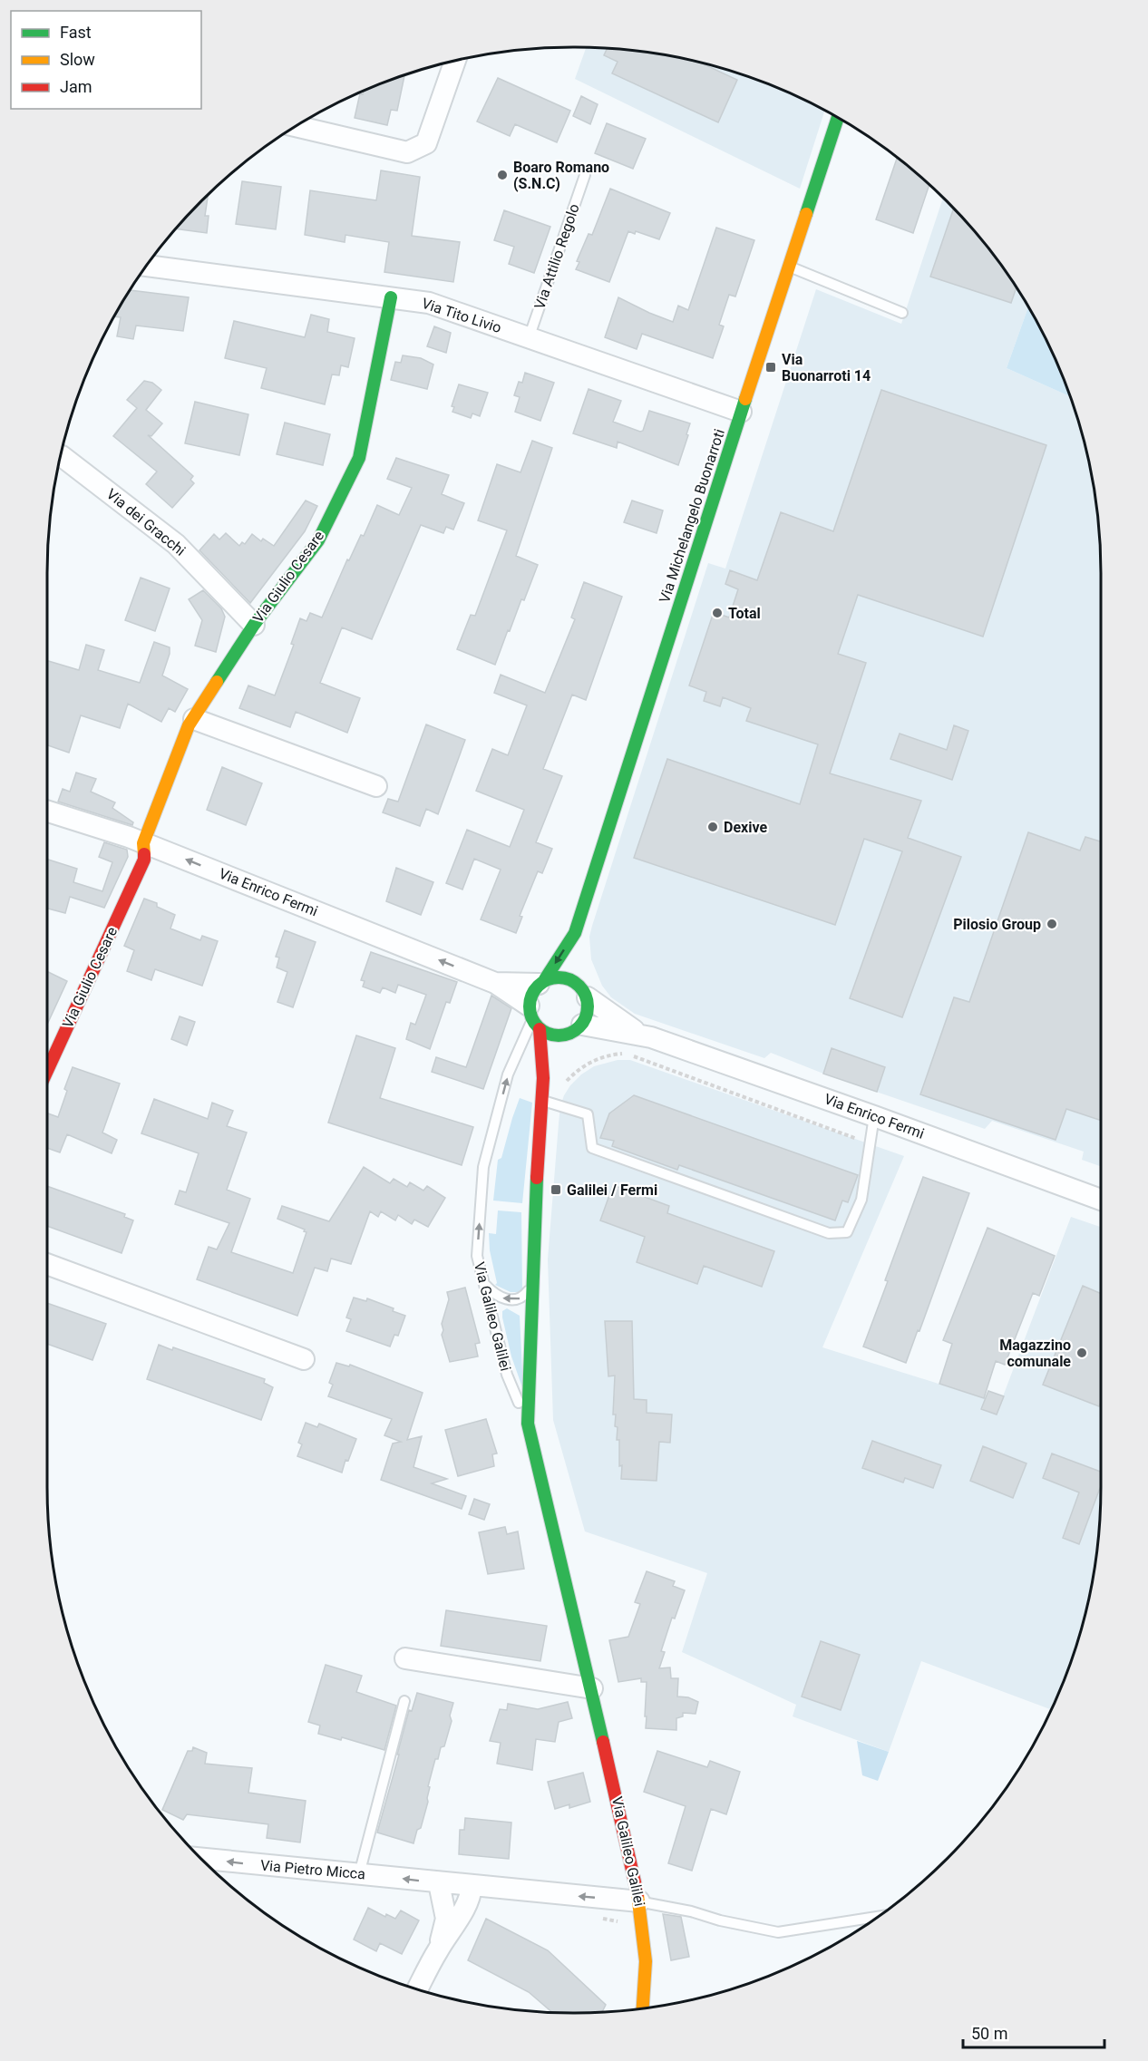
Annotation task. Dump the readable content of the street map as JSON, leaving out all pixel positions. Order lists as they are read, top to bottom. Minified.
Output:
{"streets":{"street":["Via Tito Livio","Via Michelangelo Buonarroti","Via dei Gracchi","Via Giulio Cesare","Via Enrico Fermi","Via Galileo Galilei","Via Pietro Micca"],"lane":["Via Attilio Regolo"]},"crossings":[["Via Attilio Regolo","Via Tito Livio"],["Via Tito Livio","Via Michelangelo Buonarroti"],["Via Tito Livio","Via Giulio Cesare"],["Via Michelangelo Buonarroti","Via Enrico Fermi"],["Via Michelangelo Buonarroti","Via Galileo Galilei"],["Via dei Gracchi","Via Giulio Cesare"],["Via Giulio Cesare","Via Enrico Fermi"],["Via Enrico Fermi","Via Galileo Galilei"],["Via Galileo Galilei","Via Pietro Micca"]],"one_way":["Via Pietro Micca"],"places":{"other":["Boaro Romano (S.N.C)","Total","Dexive","Pilosio Group","Magazzino comunale"],"transit":["Via Buonarroti 14","Galilei / Fermi"]},"legend":["Fast","Slow","Jam"],"scale_bar":"50 m"}
